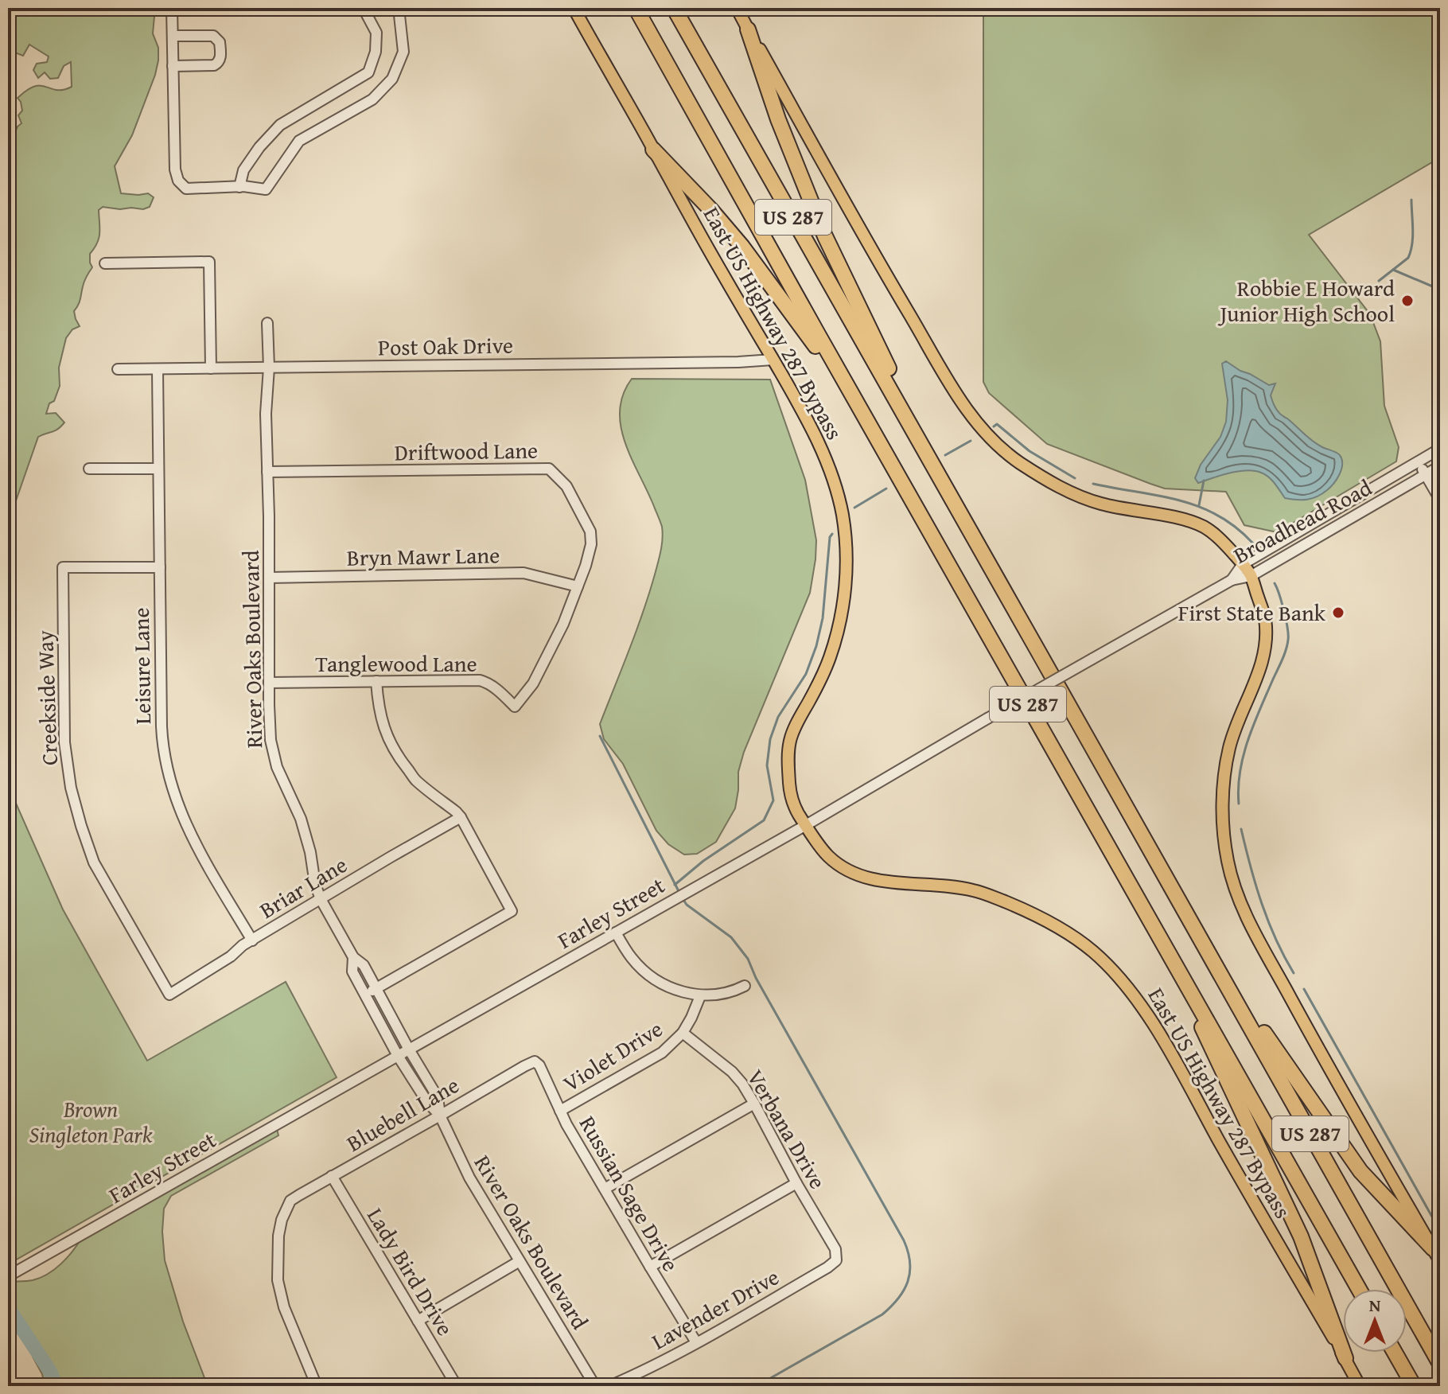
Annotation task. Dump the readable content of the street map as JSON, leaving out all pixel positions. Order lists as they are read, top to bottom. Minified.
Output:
{"streets":{"highway":["US 287"],"main road":["East US Highway 287 Bypass"],"street":["Post Oak Drive","Driftwood Lane","Broadhead Road","Bryn Mawr Lane","River Oaks Boulevard","Tanglewood Lane","Leisure Lane","Creekside Way","Briar Lane","Farley Street","Violet Drive","Bluebell Lane","Verbana Drive","Russian Sage Drive","Lady Bird Drive","Lavender Drive"]},"crossings":[["East US Highway 287 Bypass","Post Oak Drive"],["East US Highway 287 Bypass","Farley Street"],["Post Oak Drive","River Oaks Boulevard"],["Post Oak Drive","Leisure Lane"],["Driftwood Lane","Bryn Mawr Lane"],["Driftwood Lane","River Oaks Boulevard"],["Driftwood Lane","Tanglewood Lane"],["Broadhead Road","Farley Street"],["Bryn Mawr Lane","River Oaks Boulevard"],["River Oaks Boulevard","Tanglewood Lane"],["River Oaks Boulevard","Briar Lane"],["River Oaks Boulevard","Farley Street"],["River Oaks Boulevard","Bluebell Lane"],["Leisure Lane","Creekside Way"],["Leisure Lane","Briar Lane"],["Creekside Way","Briar Lane"],["Violet Drive","Verbana Drive"],["Violet Drive","Russian Sage Drive"],["Bluebell Lane","Russian Sage Drive"],["Bluebell Lane","Lady Bird Drive"],["Verbana Drive","Lavender Drive"],["Russian Sage Drive","Lavender Drive"]],"parks":["Brown Singleton Park"],"places":["Robbie E Howard Junior High School","First State Bank"],"north":"top"}
